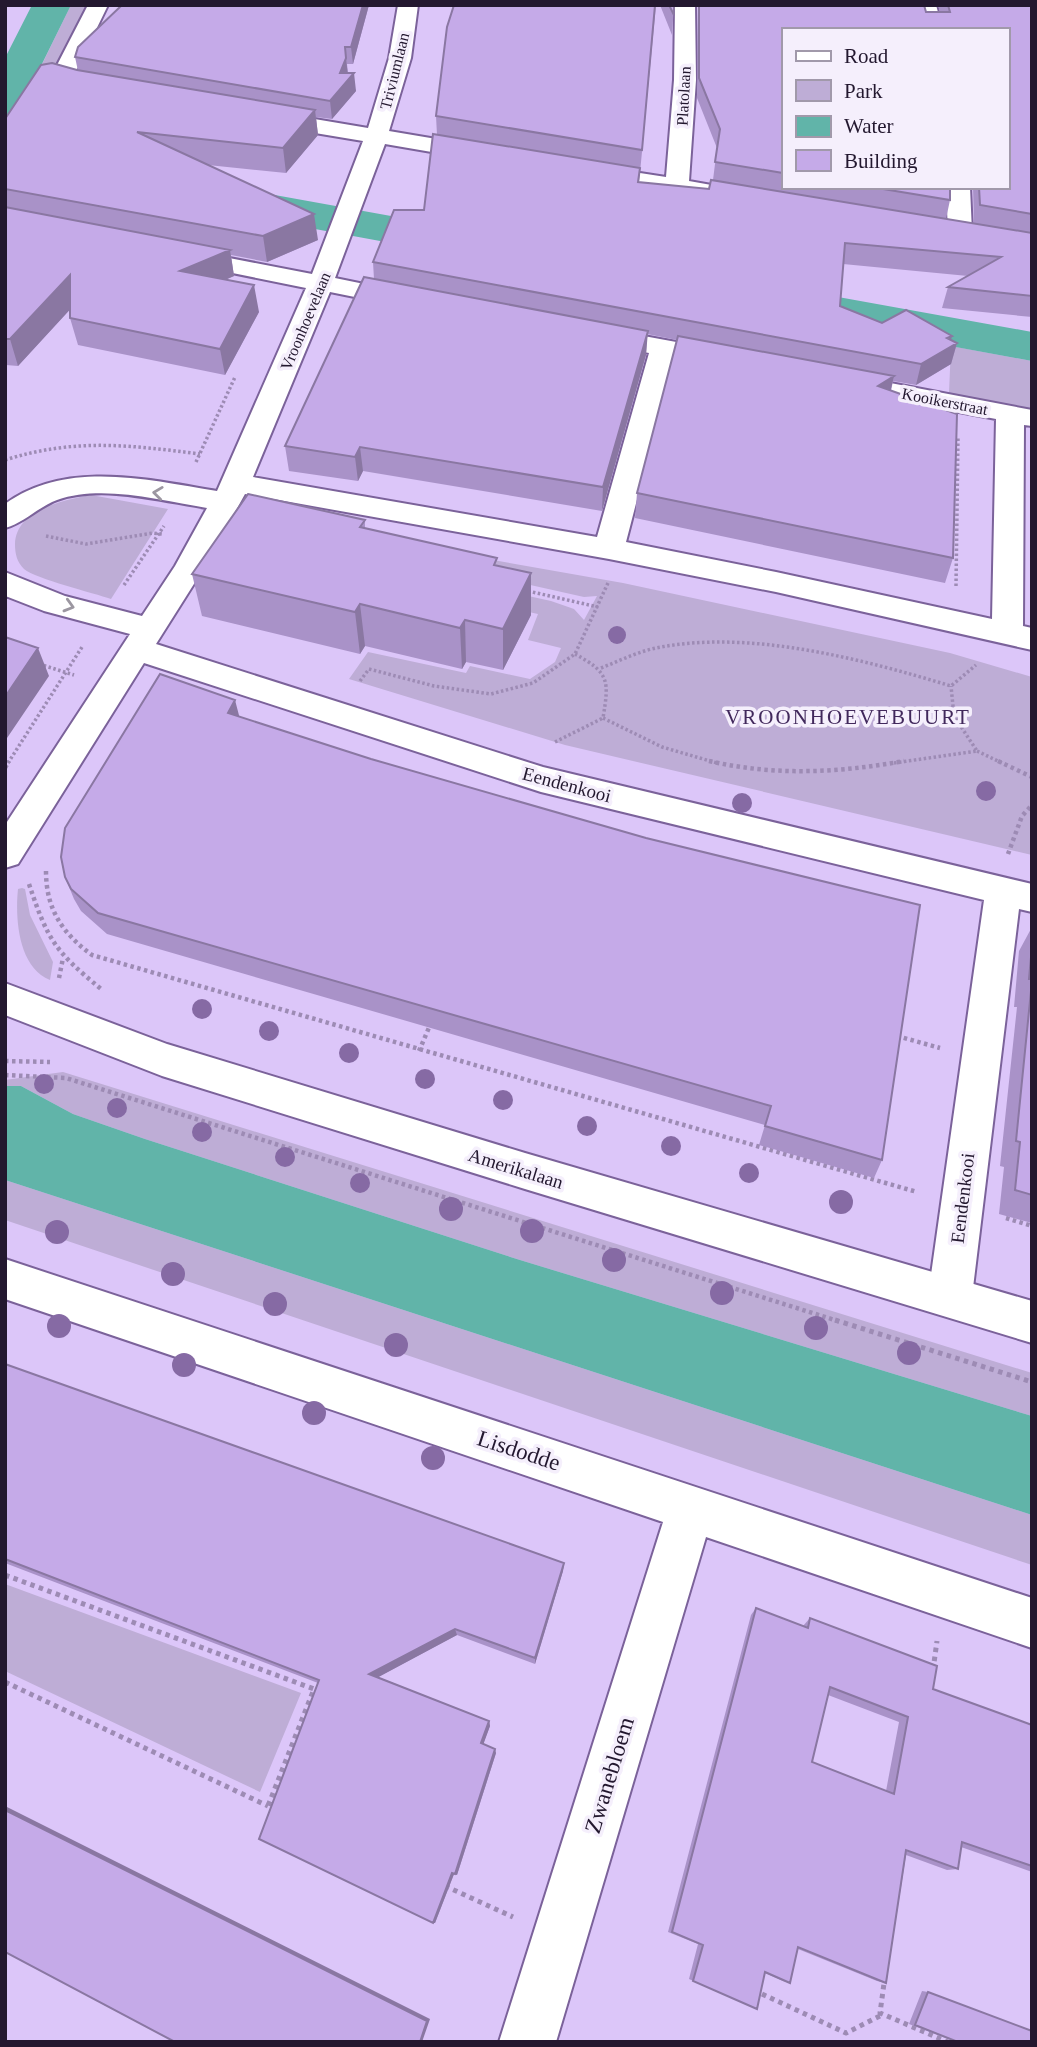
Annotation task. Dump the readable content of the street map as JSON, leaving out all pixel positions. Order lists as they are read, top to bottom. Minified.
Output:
{"streets":{"street":["Triviumlaan","Platolaan","Vroonhoevelaan","Kooikerstraat","Eendenkooi","Amerikalaan","Lisdodde","Zwanebloem"]},"crossings":[["Triviumlaan","Vroonhoevelaan"],["Vroonhoevelaan","Eendenkooi"],["Eendenkooi","Amerikalaan"],["Lisdodde","Zwanebloem"]],"districts":["VROONHOEVEBUURT"],"legend":["Road","Park","Water","Building"]}
